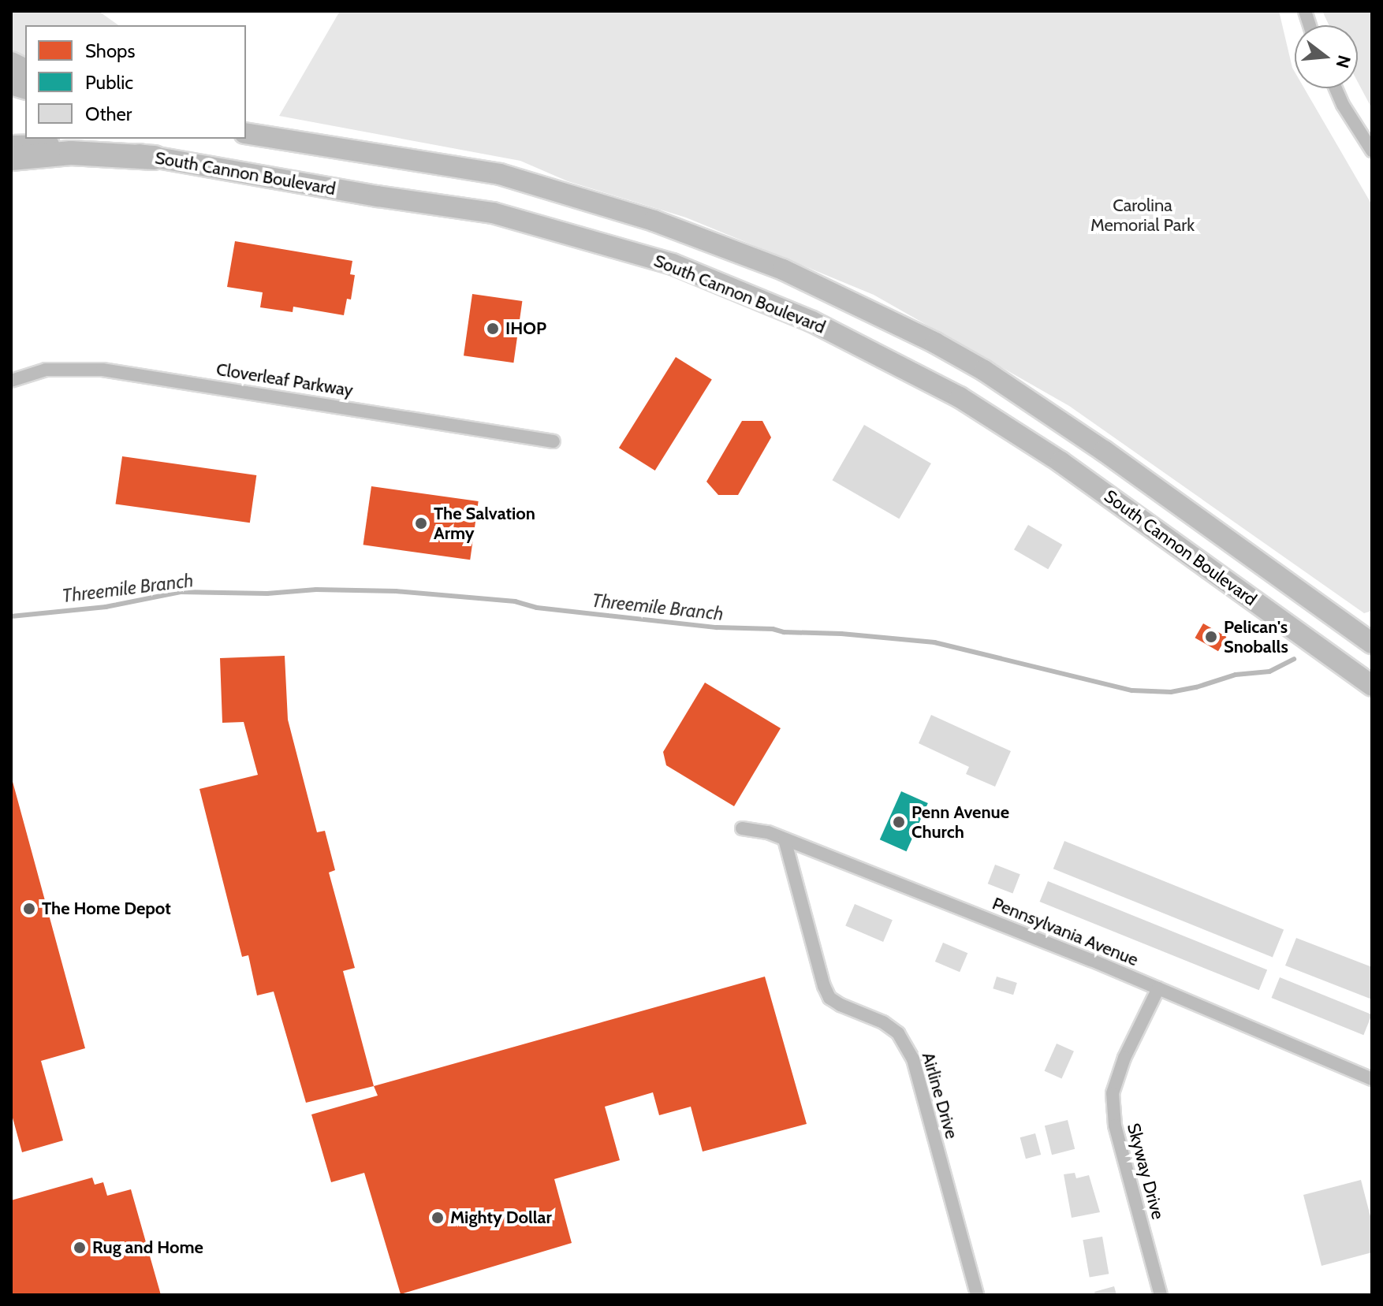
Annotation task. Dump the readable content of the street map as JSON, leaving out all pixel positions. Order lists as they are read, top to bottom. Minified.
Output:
{"streets":{"main road":["South Cannon Boulevard"],"street":["Cloverleaf Parkway","Pennsylvania Avenue","Airline Drive","Skyway Drive"]},"crossings":[["Pennsylvania Avenue","Airline Drive"],["Pennsylvania Avenue","Skyway Drive"]],"water":["Threemile Branch"],"parks":["Carolina Memorial Park"],"places":["IHOP","The Salvation Army","Pelican's Snoballs","Penn Avenue Church","The Home Depot","Mighty Dollar","Rug and Home"],"legend":["Shops","Public","Other"],"north":"right"}
